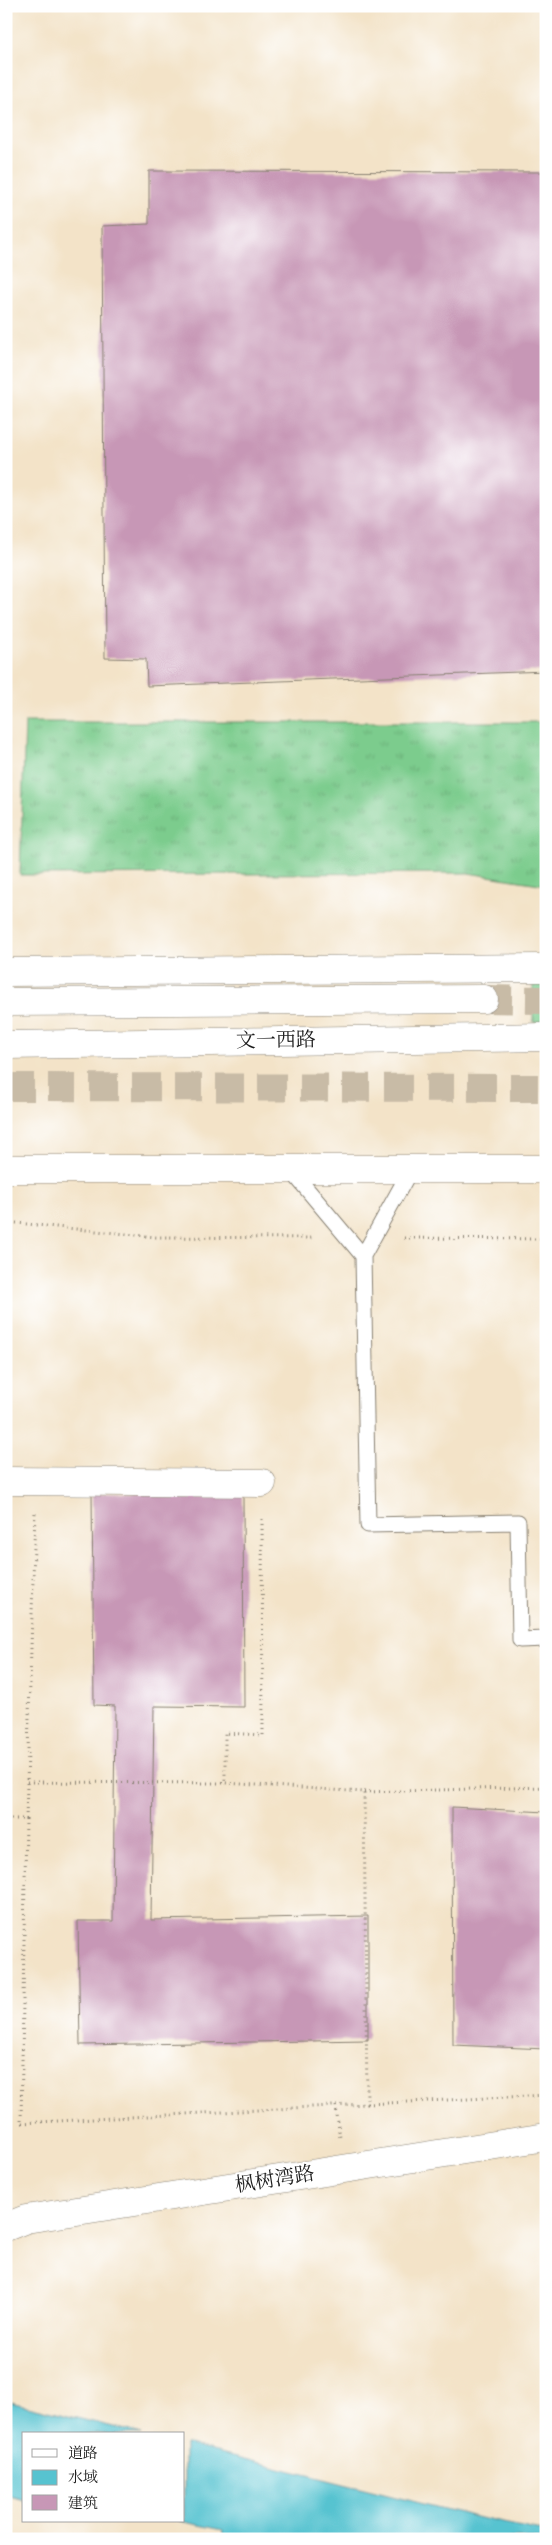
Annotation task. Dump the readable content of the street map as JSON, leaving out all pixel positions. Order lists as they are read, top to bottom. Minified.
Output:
{"streets":{"main road":["文一西路","枫树湾路"]},"legend":["道路","水域","建筑"]}
